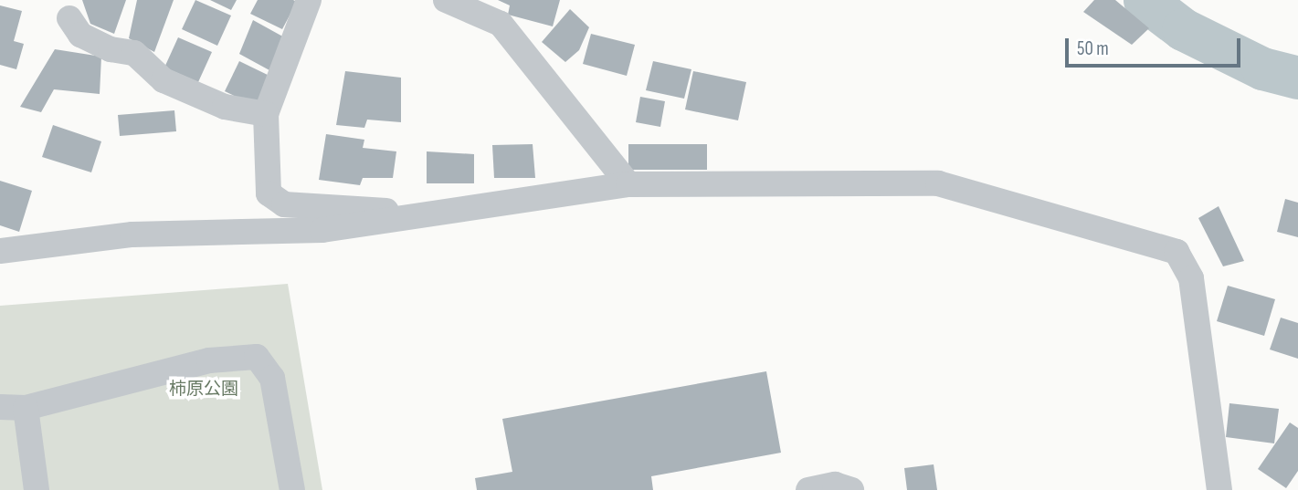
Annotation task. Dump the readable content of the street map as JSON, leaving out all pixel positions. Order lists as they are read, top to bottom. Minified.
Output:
{"parks":["柿原公園"],"scale_bar":"50 m"}
